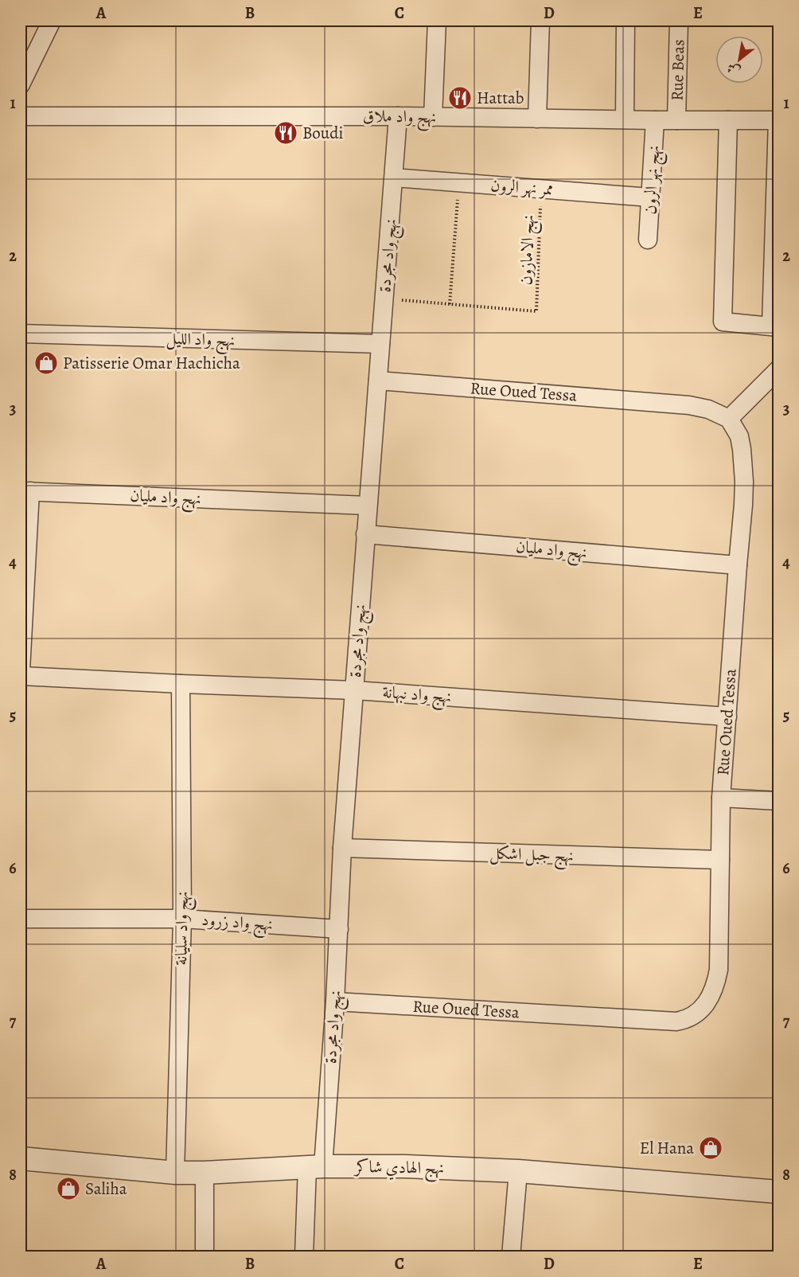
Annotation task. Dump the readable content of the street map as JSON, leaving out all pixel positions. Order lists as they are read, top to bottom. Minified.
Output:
{"streets":{"street":["Rue Beas","نهج واد ملاق","نهج نهر الرون","ممر نهر الرون","نهج واد مجردة","نهج واد الليل","Rue Oued Tessa","نهج واد مليان","نهج واد نبهانة","نهج جبل اشكل","نهج واد زرود","نهج واد سليانة","نهج الهادي شاكر"],"path":["نهج الامازون"]},"crossings":[["Rue Beas","نهج واد ملاق"],["نهج واد ملاق","نهج نهر الرون"],["نهج واد ملاق","نهج واد مجردة"],["نهج نهر الرون","ممر نهر الرون"],["ممر نهر الرون","نهج الامازون"],["ممر نهر الرون","نهج واد مجردة"],["نهج واد مجردة","نهج واد الليل"],["نهج واد مجردة","Rue Oued Tessa"],["نهج واد مجردة","نهج واد مليان"],["نهج واد مجردة","نهج واد نبهانة"],["نهج واد مجردة","نهج جبل اشكل"],["نهج واد مجردة","نهج واد زرود"],["نهج واد مجردة","نهج الهادي شاكر"],["Rue Oued Tessa","نهج واد مليان"],["Rue Oued Tessa","نهج واد نبهانة"],["Rue Oued Tessa","نهج جبل اشكل"],["نهج واد نبهانة","نهج واد سليانة"],["نهج واد زرود","نهج واد سليانة"],["نهج واد سليانة","نهج الهادي شاكر"]],"places":{"restaurant":["Hattab","Boudi"],"shop":["Patisserie Omar Hachicha","El Hana","Saliha"]},"north":"bottom left","grid":{"columns":["A","B","C","D","E"],"rows":["1","2","3","4","5","6","7","8"]}}
